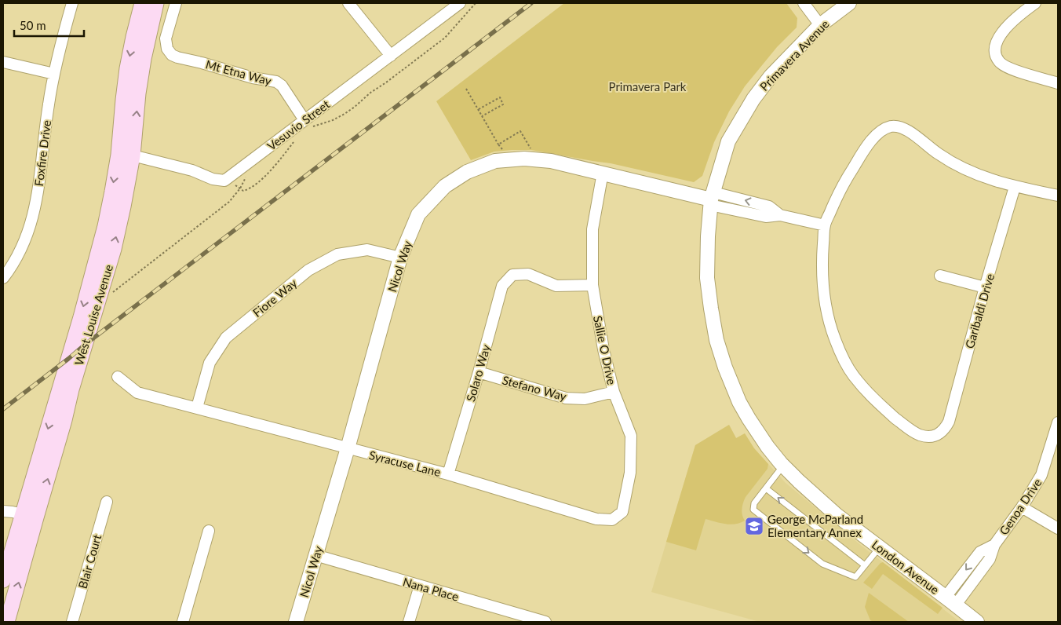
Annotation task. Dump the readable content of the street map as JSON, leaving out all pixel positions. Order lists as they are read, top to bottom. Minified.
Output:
{"streets":{"main road":["West Louise Avenue"],"street":["Primavera Avenue","Mt Etna Way","Vesuvio Street","Foxfire Drive","Nicol Way","Fiore Way","Garibaldi Drive","Sallie O Drive","Solaro Way","Stefano Way","Syracuse Lane","Genoa Drive","Blair Court","London Avenue","Nana Place"]},"crossings":[["Primavera Avenue","Nicol Way"],["Primavera Avenue","London Avenue"],["Mt Etna Way","Vesuvio Street"],["Vesuvio Street","West Louise Avenue"],["Nicol Way","Fiore Way"],["Nicol Way","Garibaldi Drive"],["Nicol Way","Sallie O Drive"],["Nicol Way","Syracuse Lane"],["Nicol Way","London Avenue"],["Nicol Way","Nana Place"],["Fiore Way","Syracuse Lane"],["Sallie O Drive","Solaro Way"],["Sallie O Drive","Stefano Way"],["Sallie O Drive","Syracuse Lane"],["Solaro Way","Stefano Way"],["Solaro Way","Syracuse Lane"],["Genoa Drive","London Avenue"]],"parks":["Primavera Park"],"places":{"school or university":["George McParland Elementary Annex"]},"scale_bar":"50 m"}
